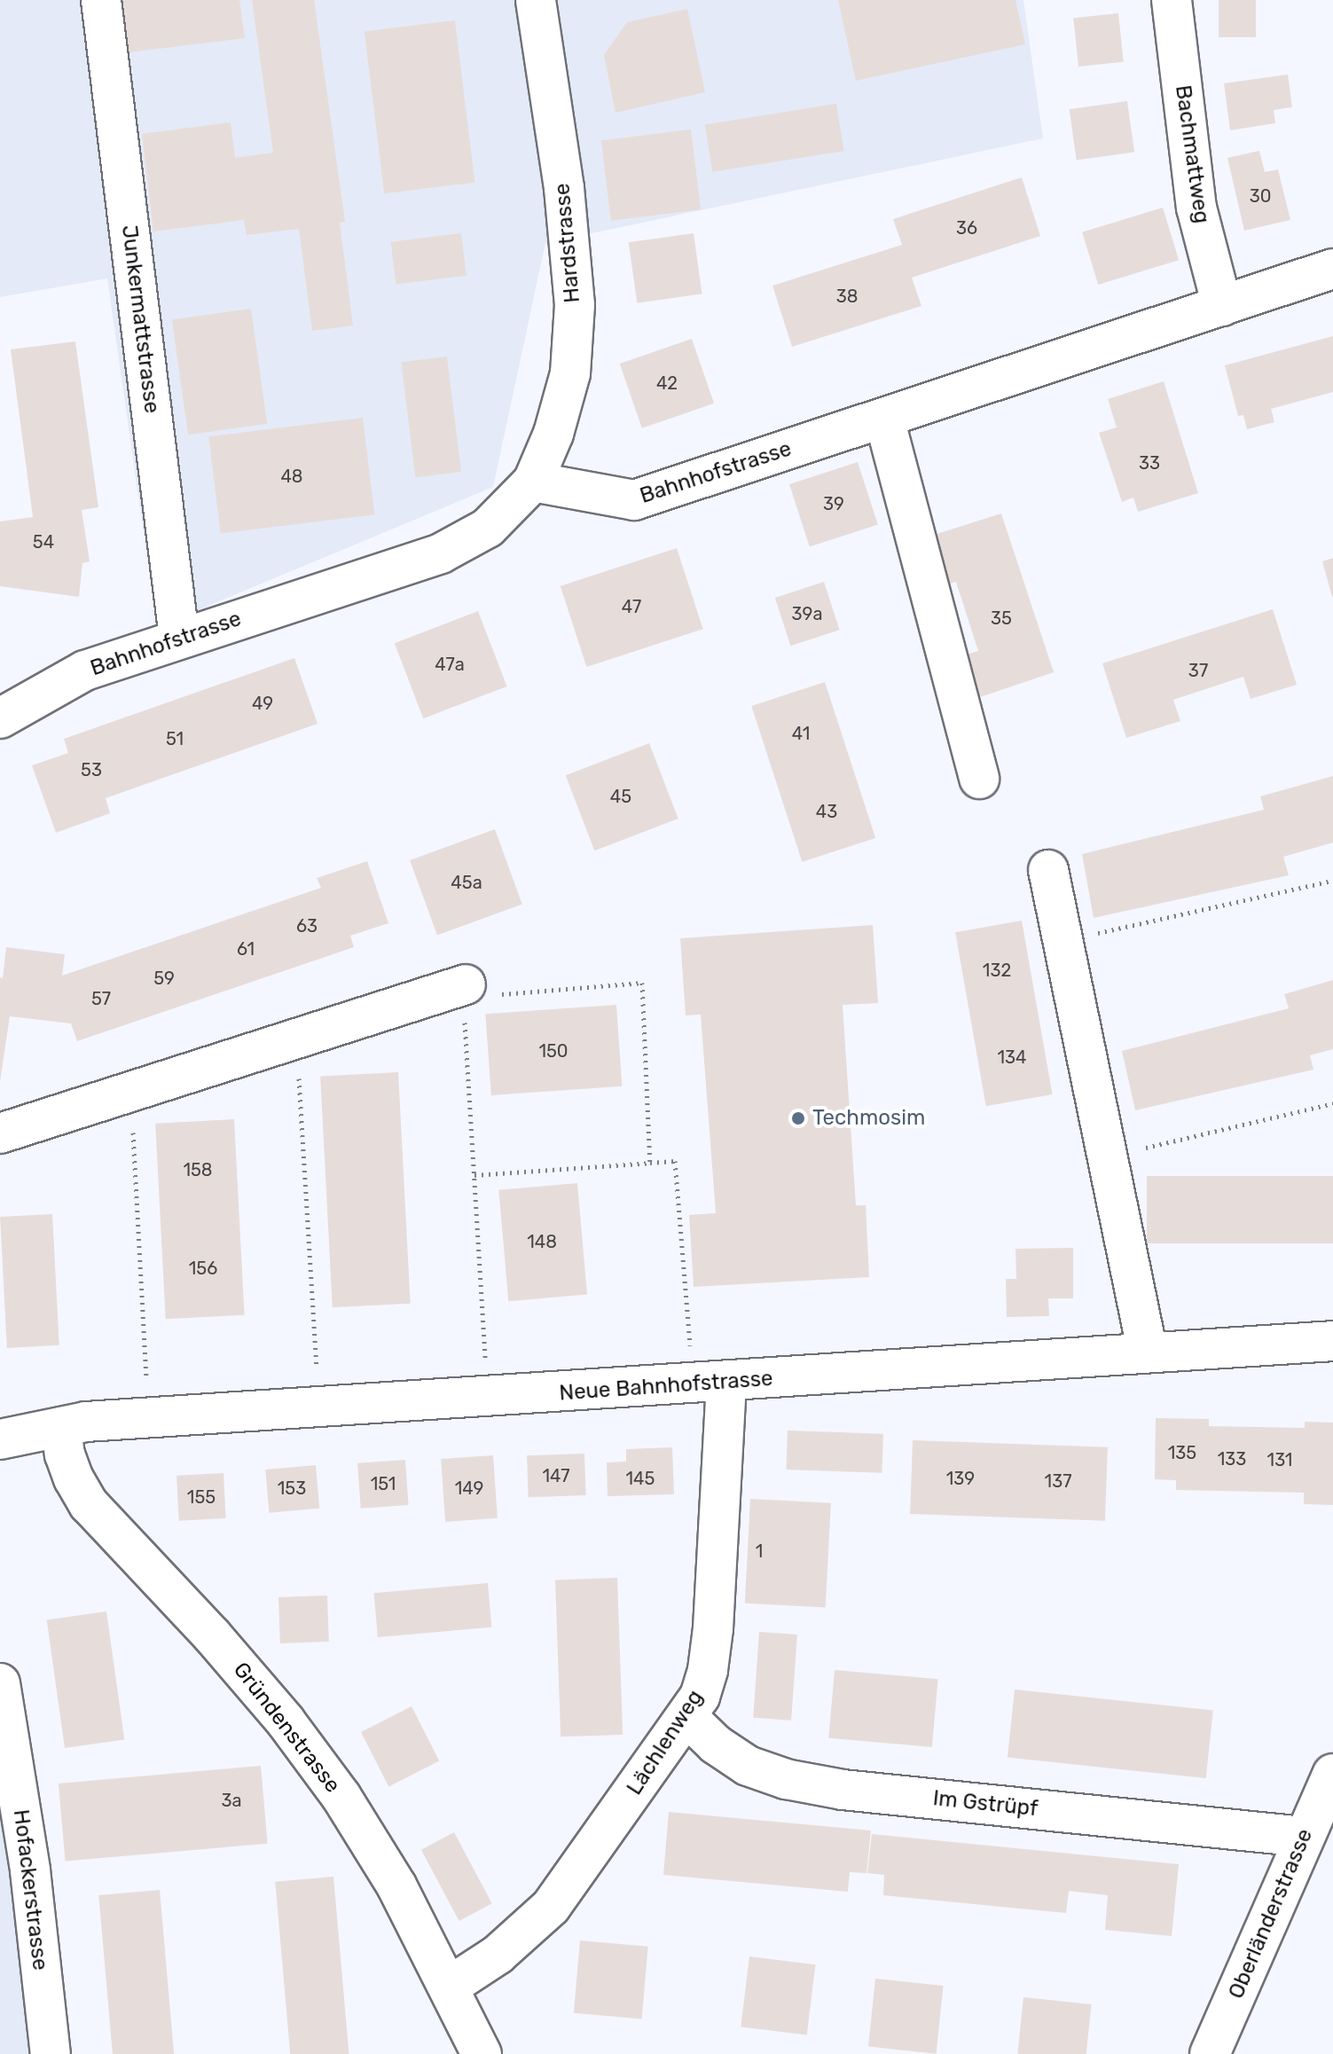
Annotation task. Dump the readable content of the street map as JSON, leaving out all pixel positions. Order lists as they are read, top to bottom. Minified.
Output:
{"streets":{"street":["Bachmattweg","Hardstrasse","Junkermattstrasse","Bahnhofstrasse","Neue Bahnhofstrasse","Gründenstrasse","Lächlenweg","Im Gstrüpf","Hofackerstrasse","Oberländerstrasse"]},"crossings":[["Bachmattweg","Bahnhofstrasse"],["Hardstrasse","Bahnhofstrasse"],["Junkermattstrasse","Bahnhofstrasse"],["Neue Bahnhofstrasse","Gründenstrasse"],["Neue Bahnhofstrasse","Lächlenweg"],["Gründenstrasse","Lächlenweg"],["Lächlenweg","Im Gstrüpf"],["Im Gstrüpf","Oberländerstrasse"]],"places":["Techmosim"],"house_numbers":["30","36","38","42","33","48","39","54","47","39a","35","47a","37","49","41","51","53","45","43","45a","63","61","132","59","57","150","134","158","148","156","135","133","131","147","145","139","137","151","153","149","155","1","3a"]}
